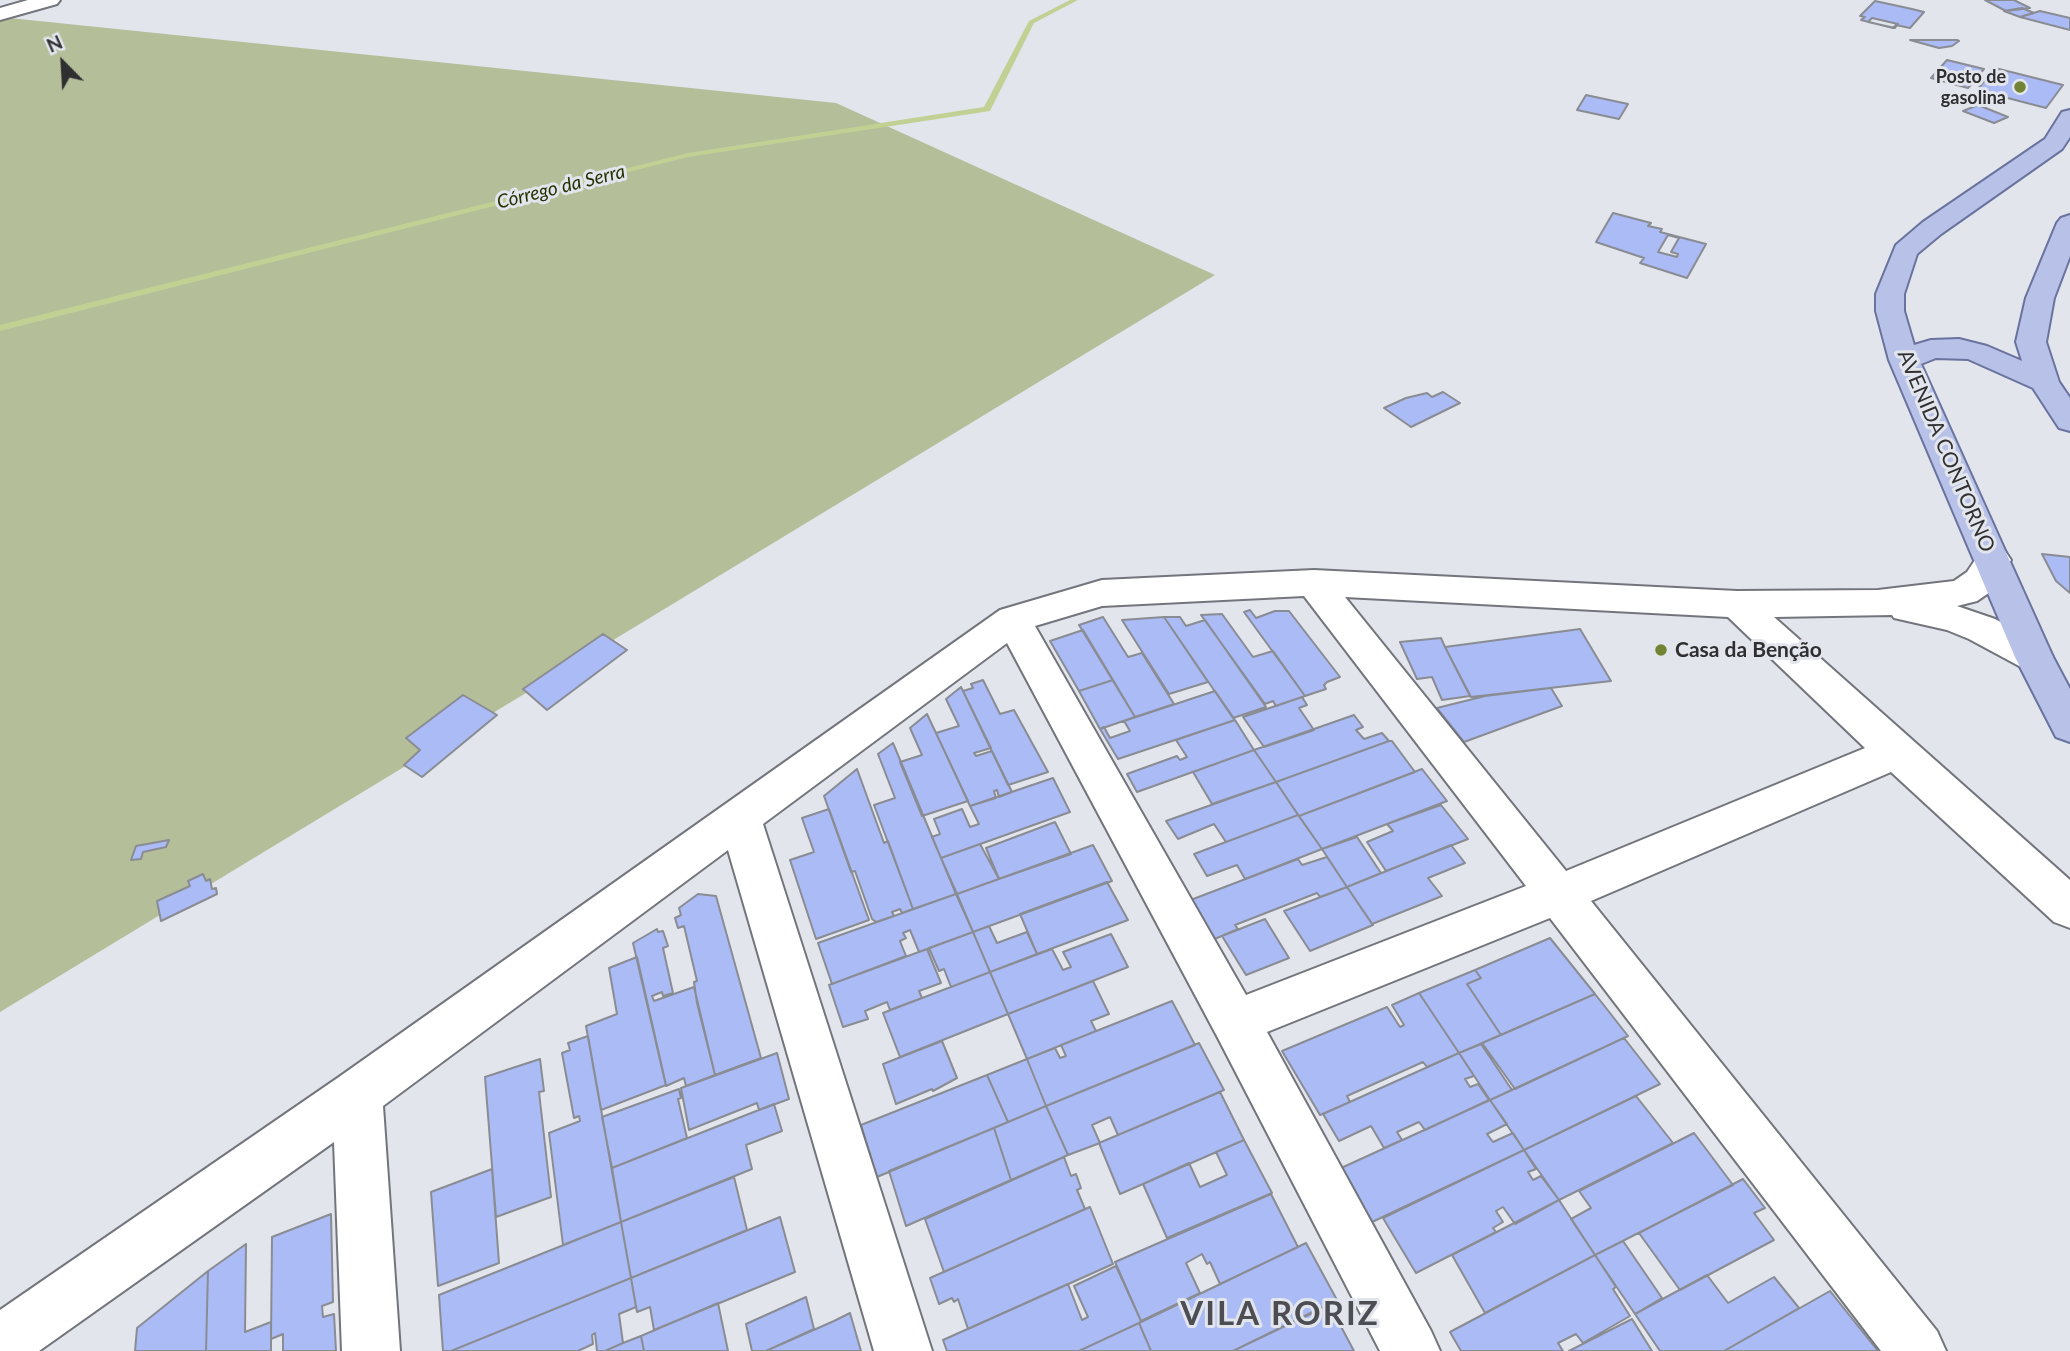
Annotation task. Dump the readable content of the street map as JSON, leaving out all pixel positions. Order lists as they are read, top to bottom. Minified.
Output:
{"streets":{"main road":["AVENIDA CONTORNO"]},"districts":["VILA RORIZ"],"water":["Córrego da Serra"],"places":["Posto de gasolina","Casa da Benção"],"north":"top left"}
